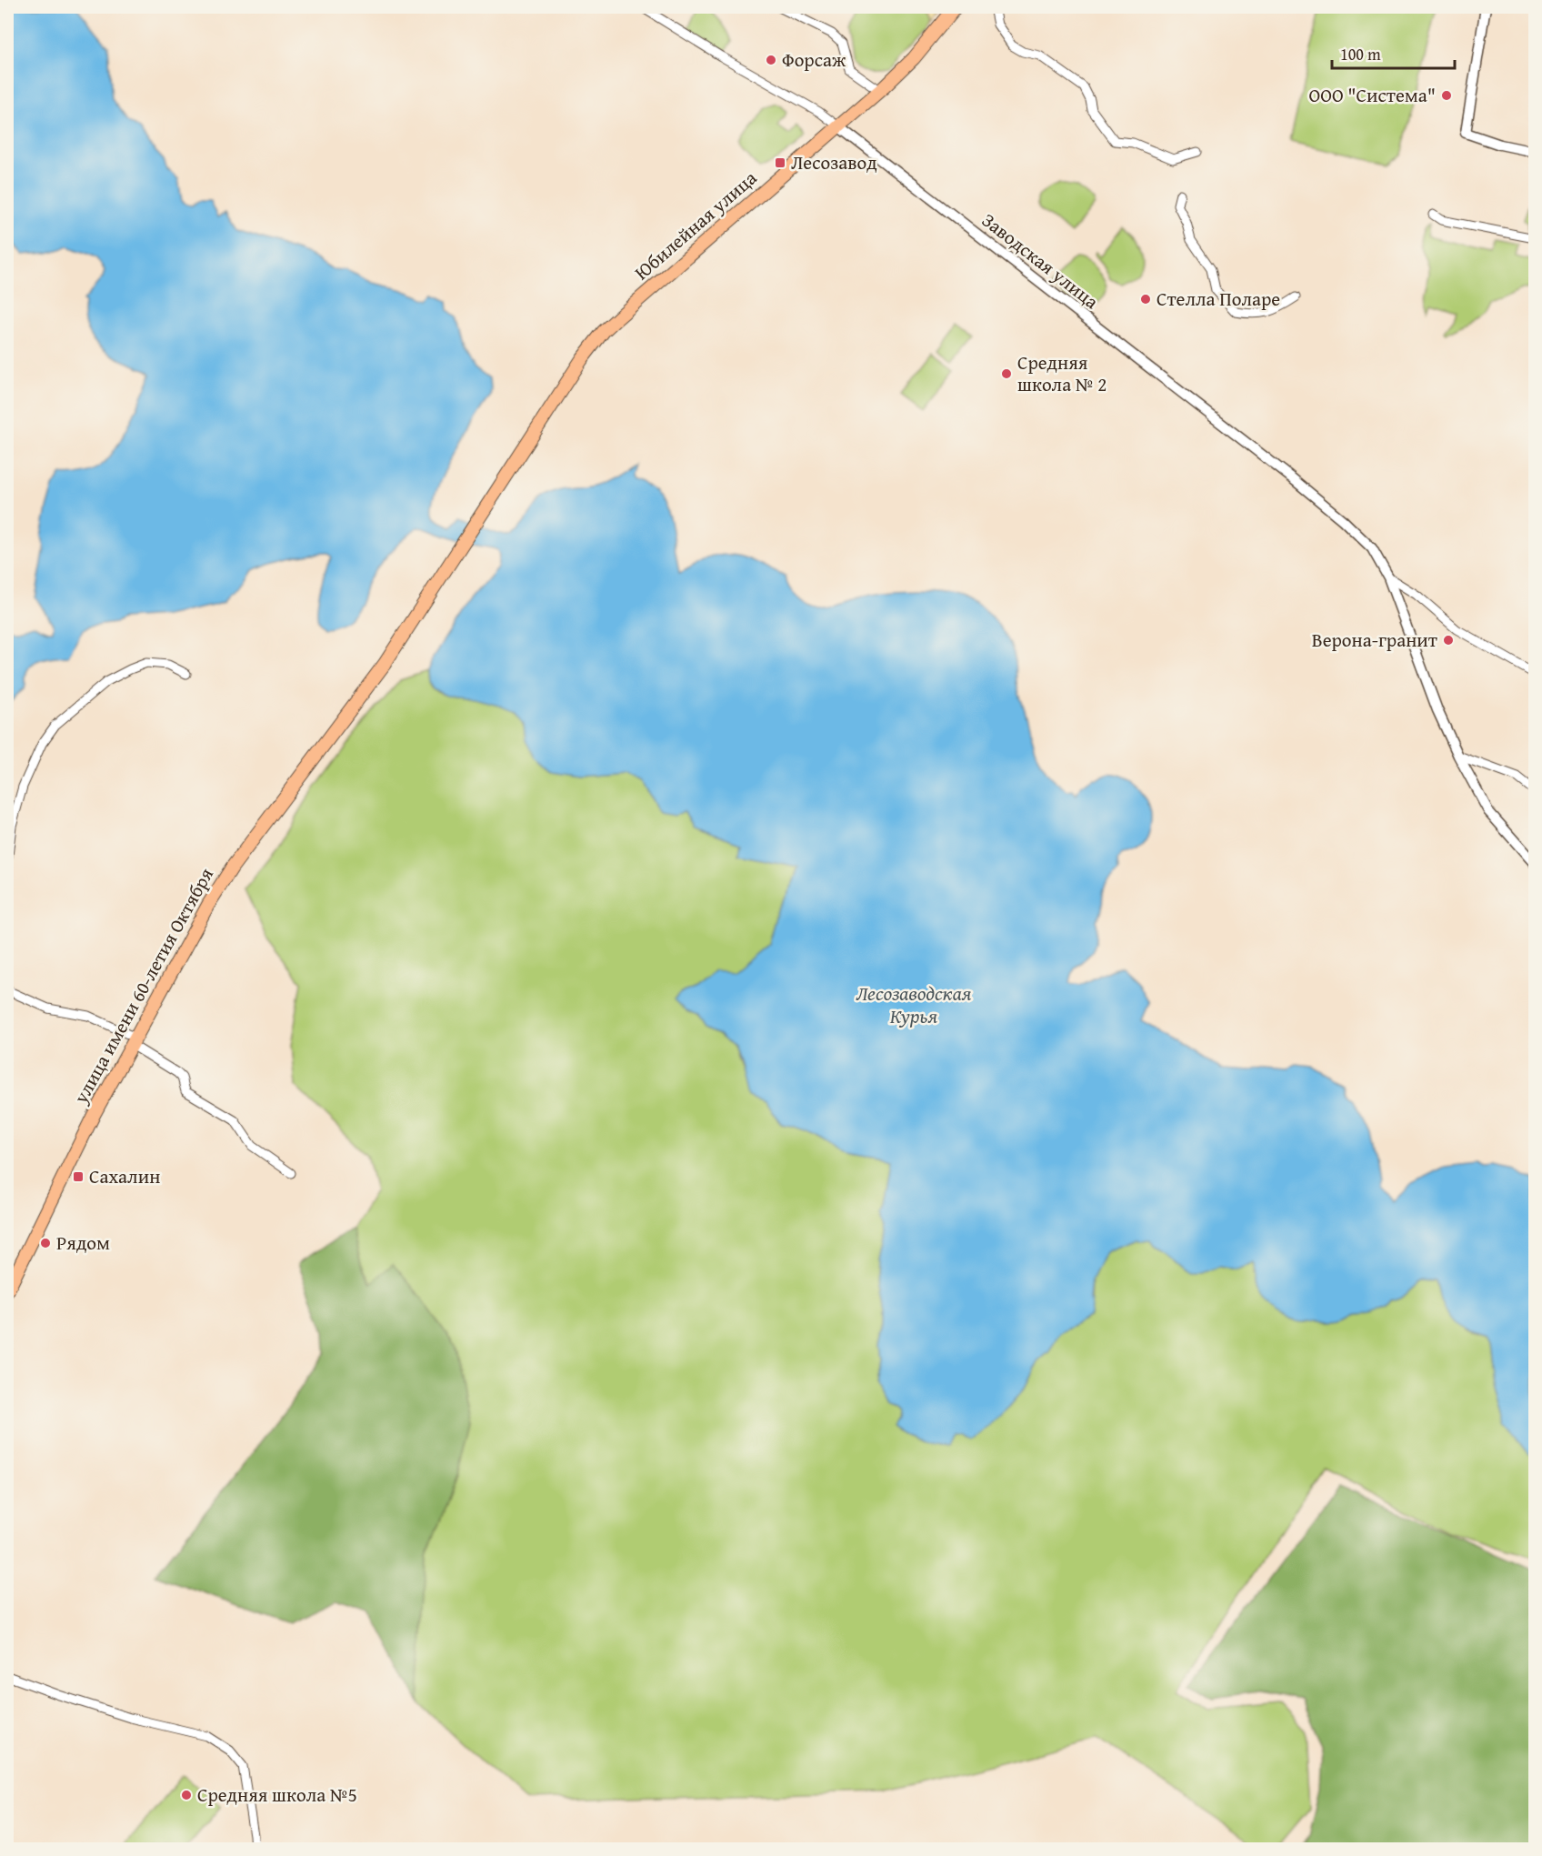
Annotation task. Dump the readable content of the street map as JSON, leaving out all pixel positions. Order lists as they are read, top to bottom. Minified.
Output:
{"streets":{"main road":["Юбилейная улица","улица имени 60-летия Октября"],"street":["Заводская улица"]},"crossings":[["Юбилейная улица","Заводская улица"],["Юбилейная улица","улица имени 60-летия Октября"]],"water":["Лесозаводская Курья"],"places":{"other":["Форсаж","ООО \"Система\"","Стелла Поларе","Средняя школа № 2","Верона-гранит","Рядом","Средняя школа №5"],"transit":["Лесозавод","Сахалин"]},"scale_bar":"100 m"}
